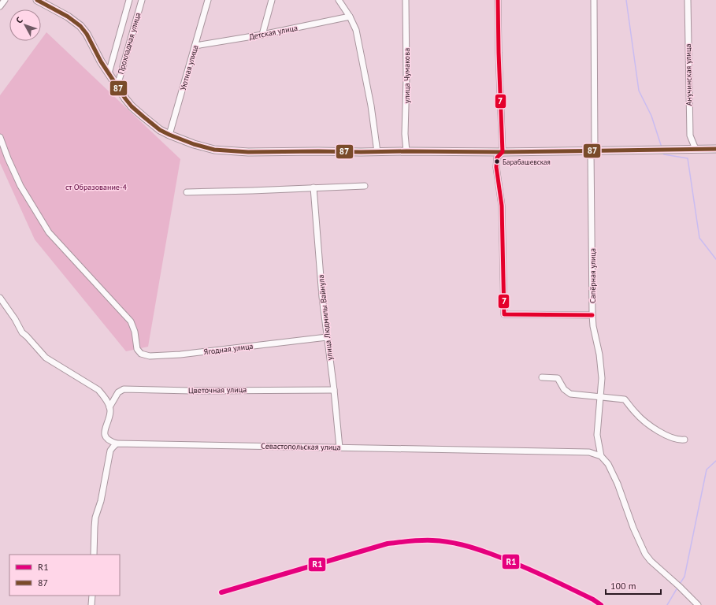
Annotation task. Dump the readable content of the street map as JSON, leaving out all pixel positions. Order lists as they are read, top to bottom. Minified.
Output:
{"streets":{"street":["Детская улица","Прохладная улица","Уютная улица","Анучинская улица","улица Чумакова","Сапёрная улица","улица Людмилы Вайнула","Ягодная улица","Цветочная улица","Севастопольская улица"]},"crossings":[["Детская улица","Уютная улица"],["Сапёрная улица","Севастопольская улица"],["улица Людмилы Вайнула","Ягодная улица"],["улица Людмилы Вайнула","Цветочная улица"],["улица Людмилы Вайнула","Севастопольская улица"]],"parks":["ст Образование-4"],"places":["Барабашевская"],"lines":["transit line 87","transit line 7","transit line R1"],"legend":["R1","87"],"scale_bar":"100 m","north":"top left"}
